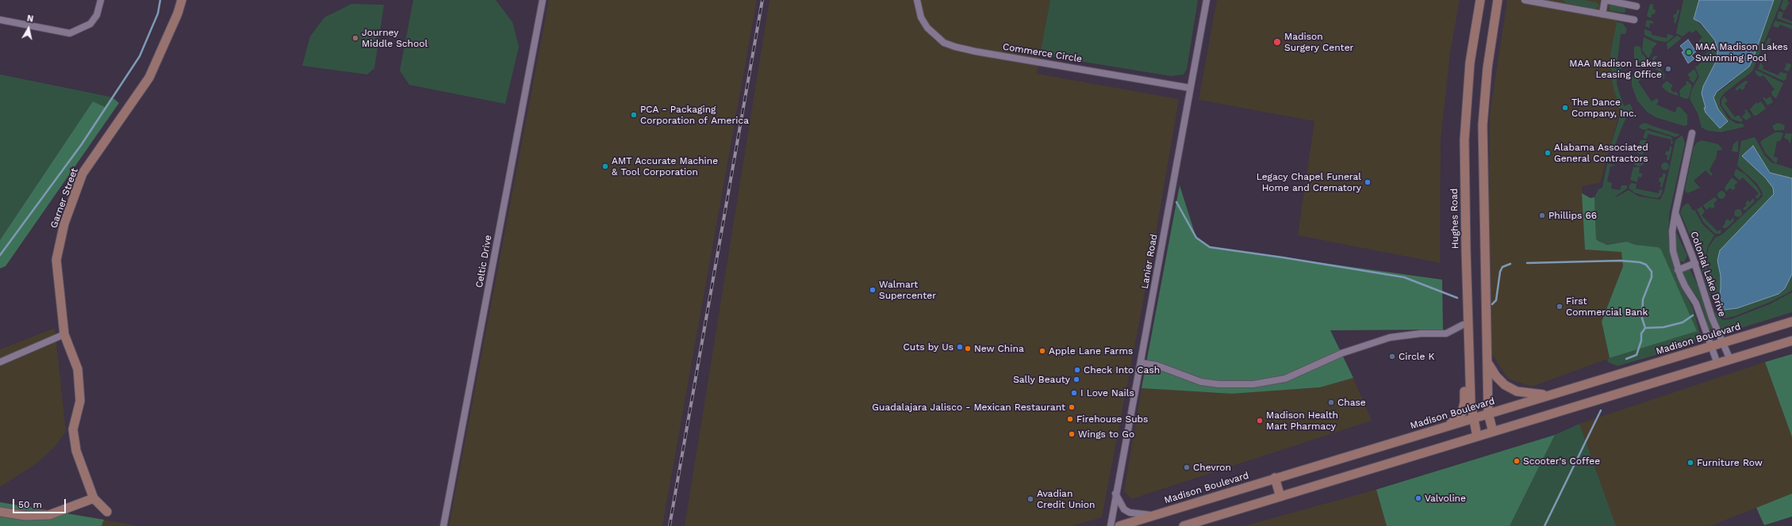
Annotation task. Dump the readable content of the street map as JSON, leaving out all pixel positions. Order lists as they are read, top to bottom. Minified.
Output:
{"streets":{"main road":["Garner Street","Hughes Road","Madison Boulevard"],"street":["Commerce Circle","Celtic Drive","Lanier Road","Colonial Lake Drive"]},"crossings":[["Commerce Circle","Lanier Road"],["Hughes Road","Madison Boulevard"],["Colonial Lake Drive","Madison Boulevard"]],"places":["Journey Middle School","Madison Surgery Center","MAA Madison Lakes Swimming Pool","MAA Madison Lakes Leasing Office","The Dance Company, Inc.","PCA - Packaging Corporation of America","Alabama Associated General Contractors","AMT Accurate Machine & Tool Corporation","Legacy Chapel Funeral Home and Crematory","Phillips 66","Walmart Supercenter","First Commercial Bank","Cuts by Us","New China","Apple Lane Farms","Circle K","Check Into Cash","Sally Beauty","I Love Nails","Chase","Guadalajara Jalisco - Mexican Restaurant","Firehouse Subs","Madison Health Mart Pharmacy","Wings to Go","Scooter's Coffee","Furniture Row","Chevron","Valvoline","Avadian Credit Union"],"scale_bar":"50 m","north":"top"}
